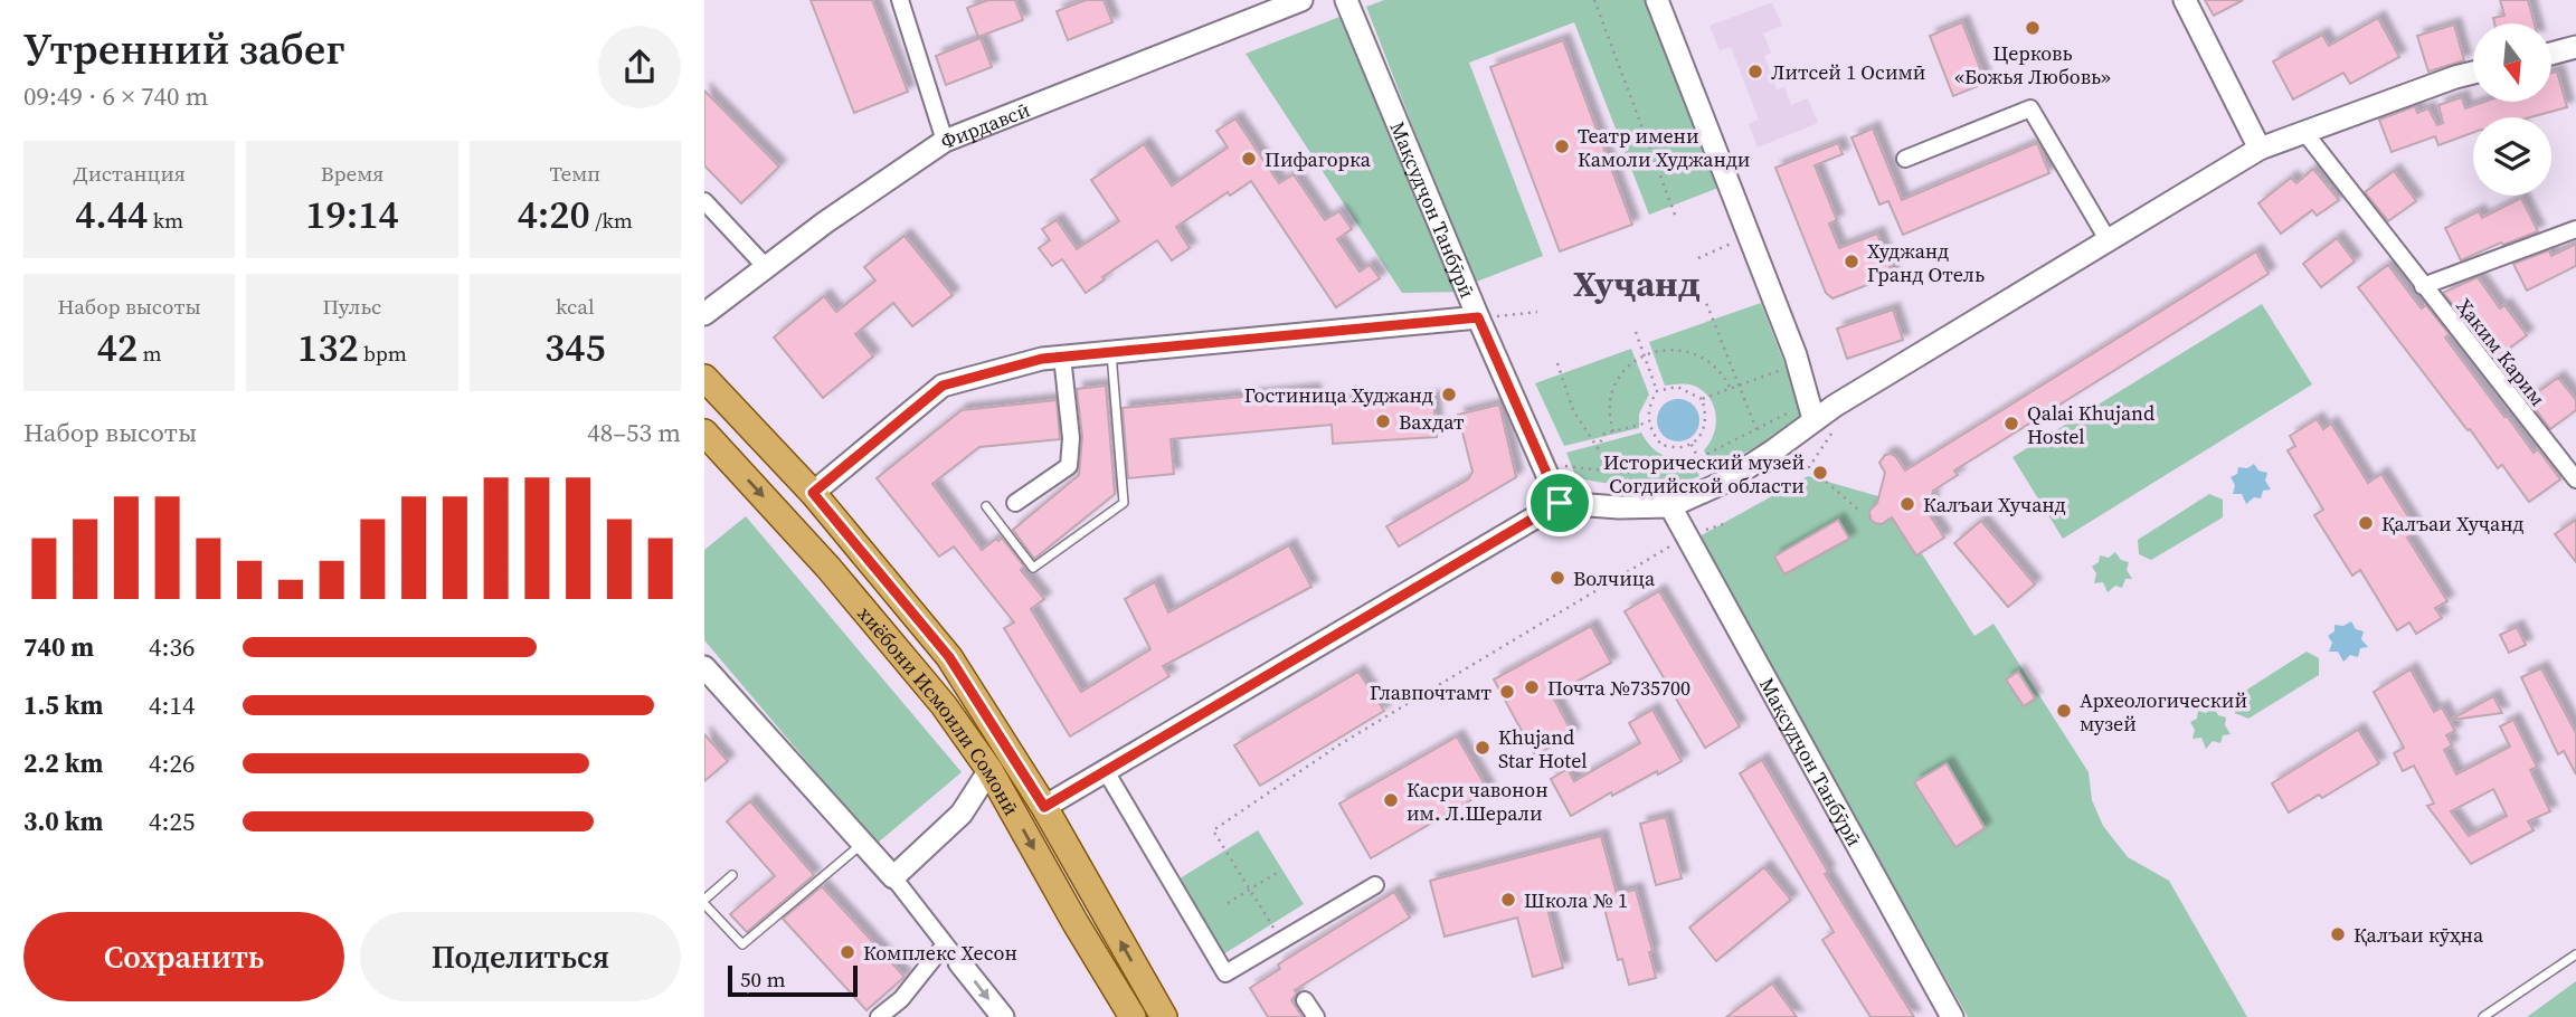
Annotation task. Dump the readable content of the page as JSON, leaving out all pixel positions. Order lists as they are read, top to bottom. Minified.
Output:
{"streets":{"main road":["хиёбони Исмоили Сомонӣ"],"street":["Фирдавсӣ","Мақсудҷон Танбӯрӣ","Ҳаким Карим"]},"districts":["Хуҷанд"],"places":["Церковь «Божья Любовь»","Литсей 1 Осимӣ","Театр имени Камоли Худжанди","Пифагорка","Худжанд Гранд Отель","Гостиница Худжанд","Вахдат","Qalai Khujand Hostel","Исторический музей Согдийской области","Калъаи Хучанд","Қалъаи Хуҷанд","Волчица","Почта №735700","Главпочтамт","Археологический музей","Khujand Star Hotel","Касри чавонон им. Л.Шерали","Школа № 1","Қалъаи кӯҳна","Комплекс Хесон"],"scale_bar":"50 m","north":"bottom","page":{"heading":["Утренний забег","09:49 · 6 × 740 m"],"stats":[["Дистанция","4.44 km"],["Время","19:14"],["Темп","4:20 /km"],["Набор высоты","42 m"],["Пульс","132 bpm"],["kcal","345"]],"chart":["Набор высоты","48–53 m"],"list":[{"name":"740 m","note":"4:36"},{"name":"1.5 km","note":"4:14"},{"name":"2.2 km","note":"4:26"},{"name":"3.0 km","note":"4:25"}],"buttons":["Сохранить","Поделиться"],"scale":"50 m"}}
